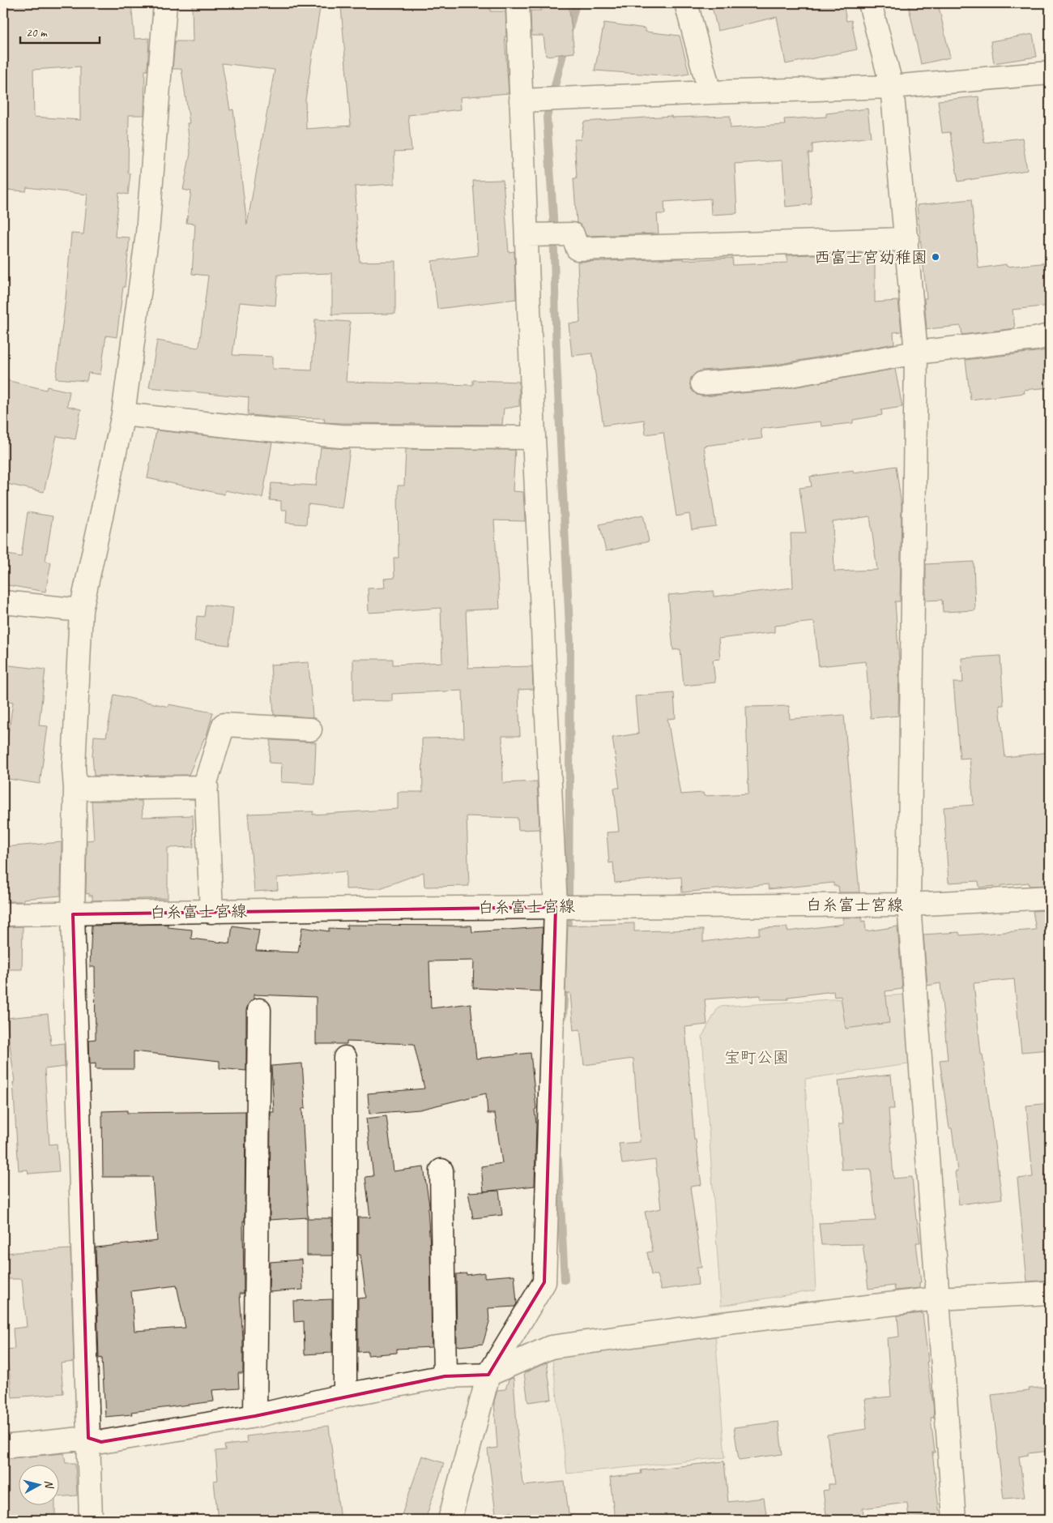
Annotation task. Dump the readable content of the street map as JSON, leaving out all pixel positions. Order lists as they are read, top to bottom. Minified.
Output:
{"streets":{"street":["白糸富士宮線"]},"parks":["宝町公園"],"places":["西富士宮幼稚園"],"scale_bar":"20 m","north":"right"}
